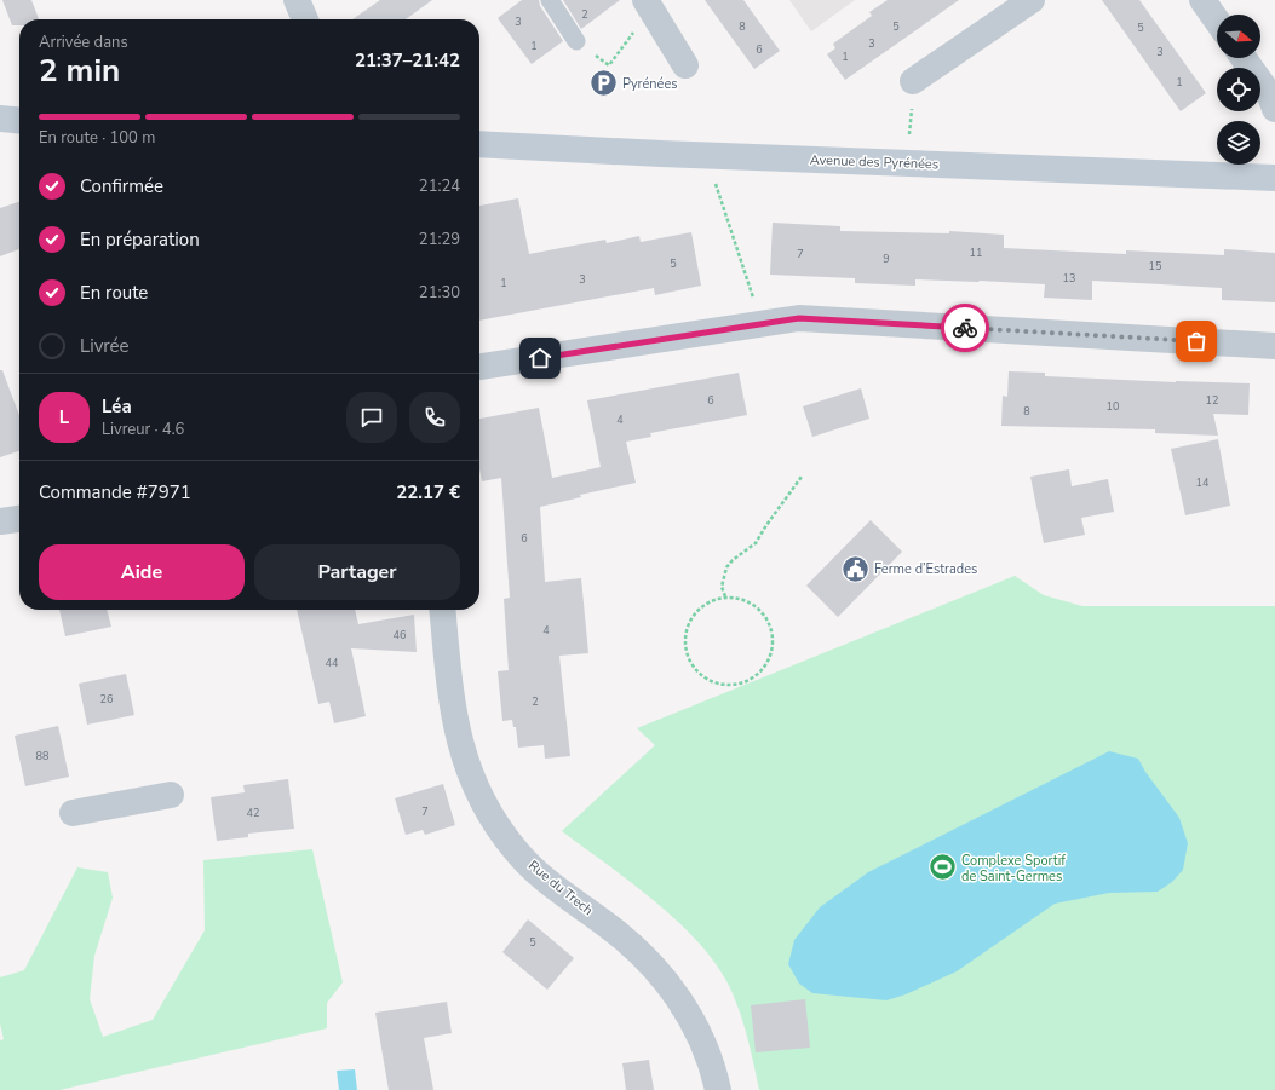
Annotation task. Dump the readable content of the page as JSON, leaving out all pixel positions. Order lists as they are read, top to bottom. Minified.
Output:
{"streets":{"main road":["Avenue des Pyrénées"],"street":["Rue du Trech"]},"places":{"parking":["Pyrénées"],"public building":["Ferme d’Estrades"],"sports":["Complexe Sportif de Saint-Germes"]},"house_numbers":["2","3","8","5","5","3","1","6","3","1","1","11","7","9","5","15","13","3","1","6","12","10","8","4","14","6","4","46","44","26","2","88","7","42","5"],"north":"right","page":{"heading":["2 min","Arrivée dans","21:37–21:42"],"panel":["Léa","Livreur · 4.6","Commande #7971","22.17 €"],"bar":"En route · 100 m","list":[["Confirmée","21:24"],["En préparation","21:29"],["En route","21:30"],"Livrée"],"round":"L","buttons":["Aide","Partager"]}}
